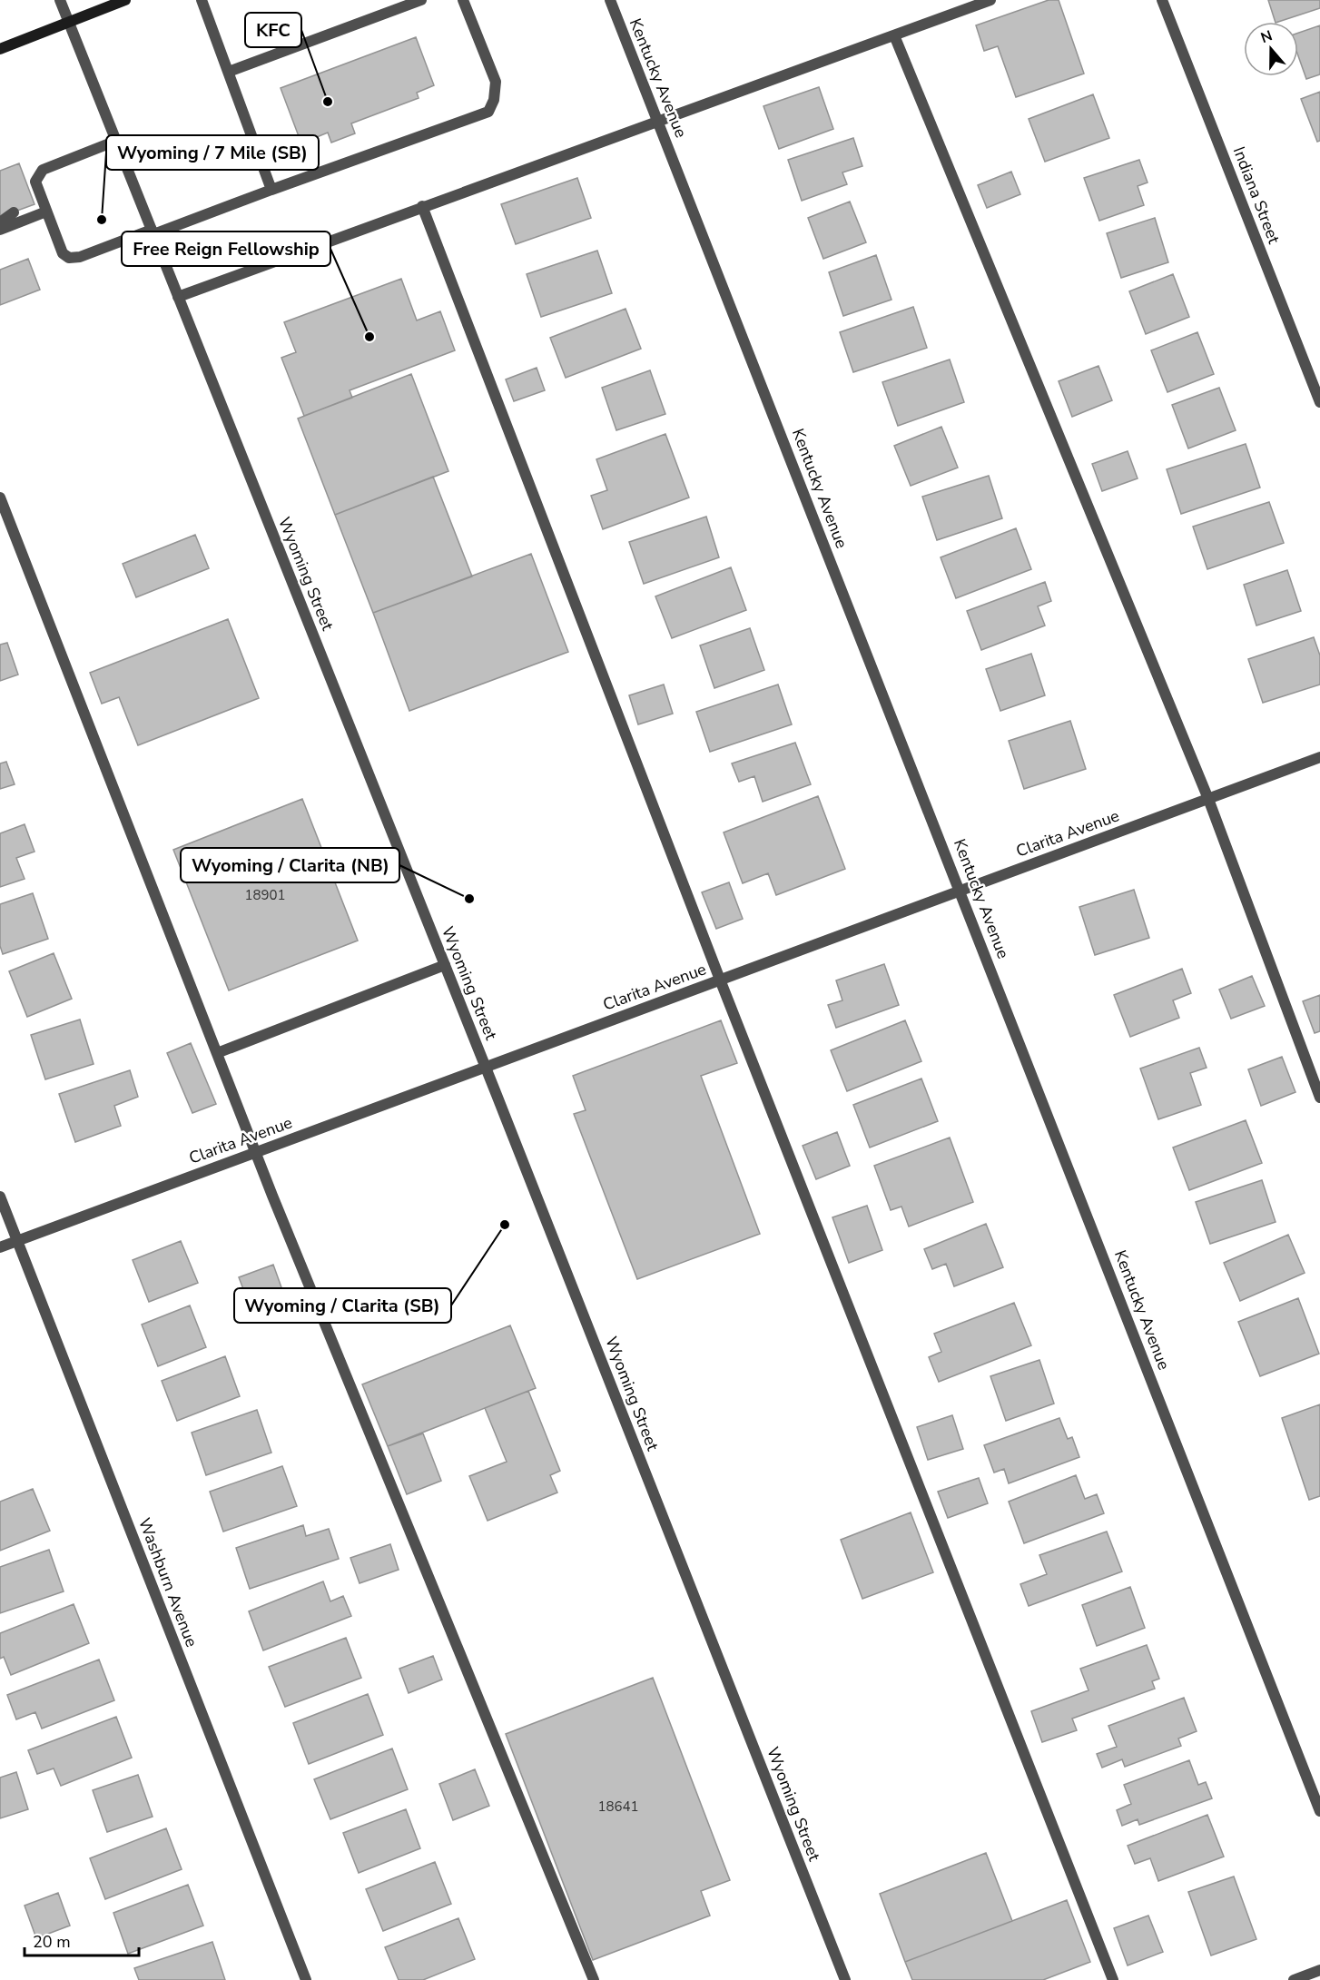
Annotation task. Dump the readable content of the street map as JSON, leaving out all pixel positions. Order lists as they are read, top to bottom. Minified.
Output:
{"streets":{"street":["Kentucky Avenue","Indiana Street","Wyoming Street","Clarita Avenue","Washburn Avenue"]},"crossings":[["Kentucky Avenue","Clarita Avenue"],["Wyoming Street","Clarita Avenue"],["Clarita Avenue","Washburn Avenue"]],"places":["KFC","Wyoming / 7 Mile (SB)","Free Reign Fellowship","Wyoming / Clarita (NB)","Wyoming / Clarita (SB)"],"house_numbers":["18901","18641"],"scale_bar":"20 m","north":"top"}
